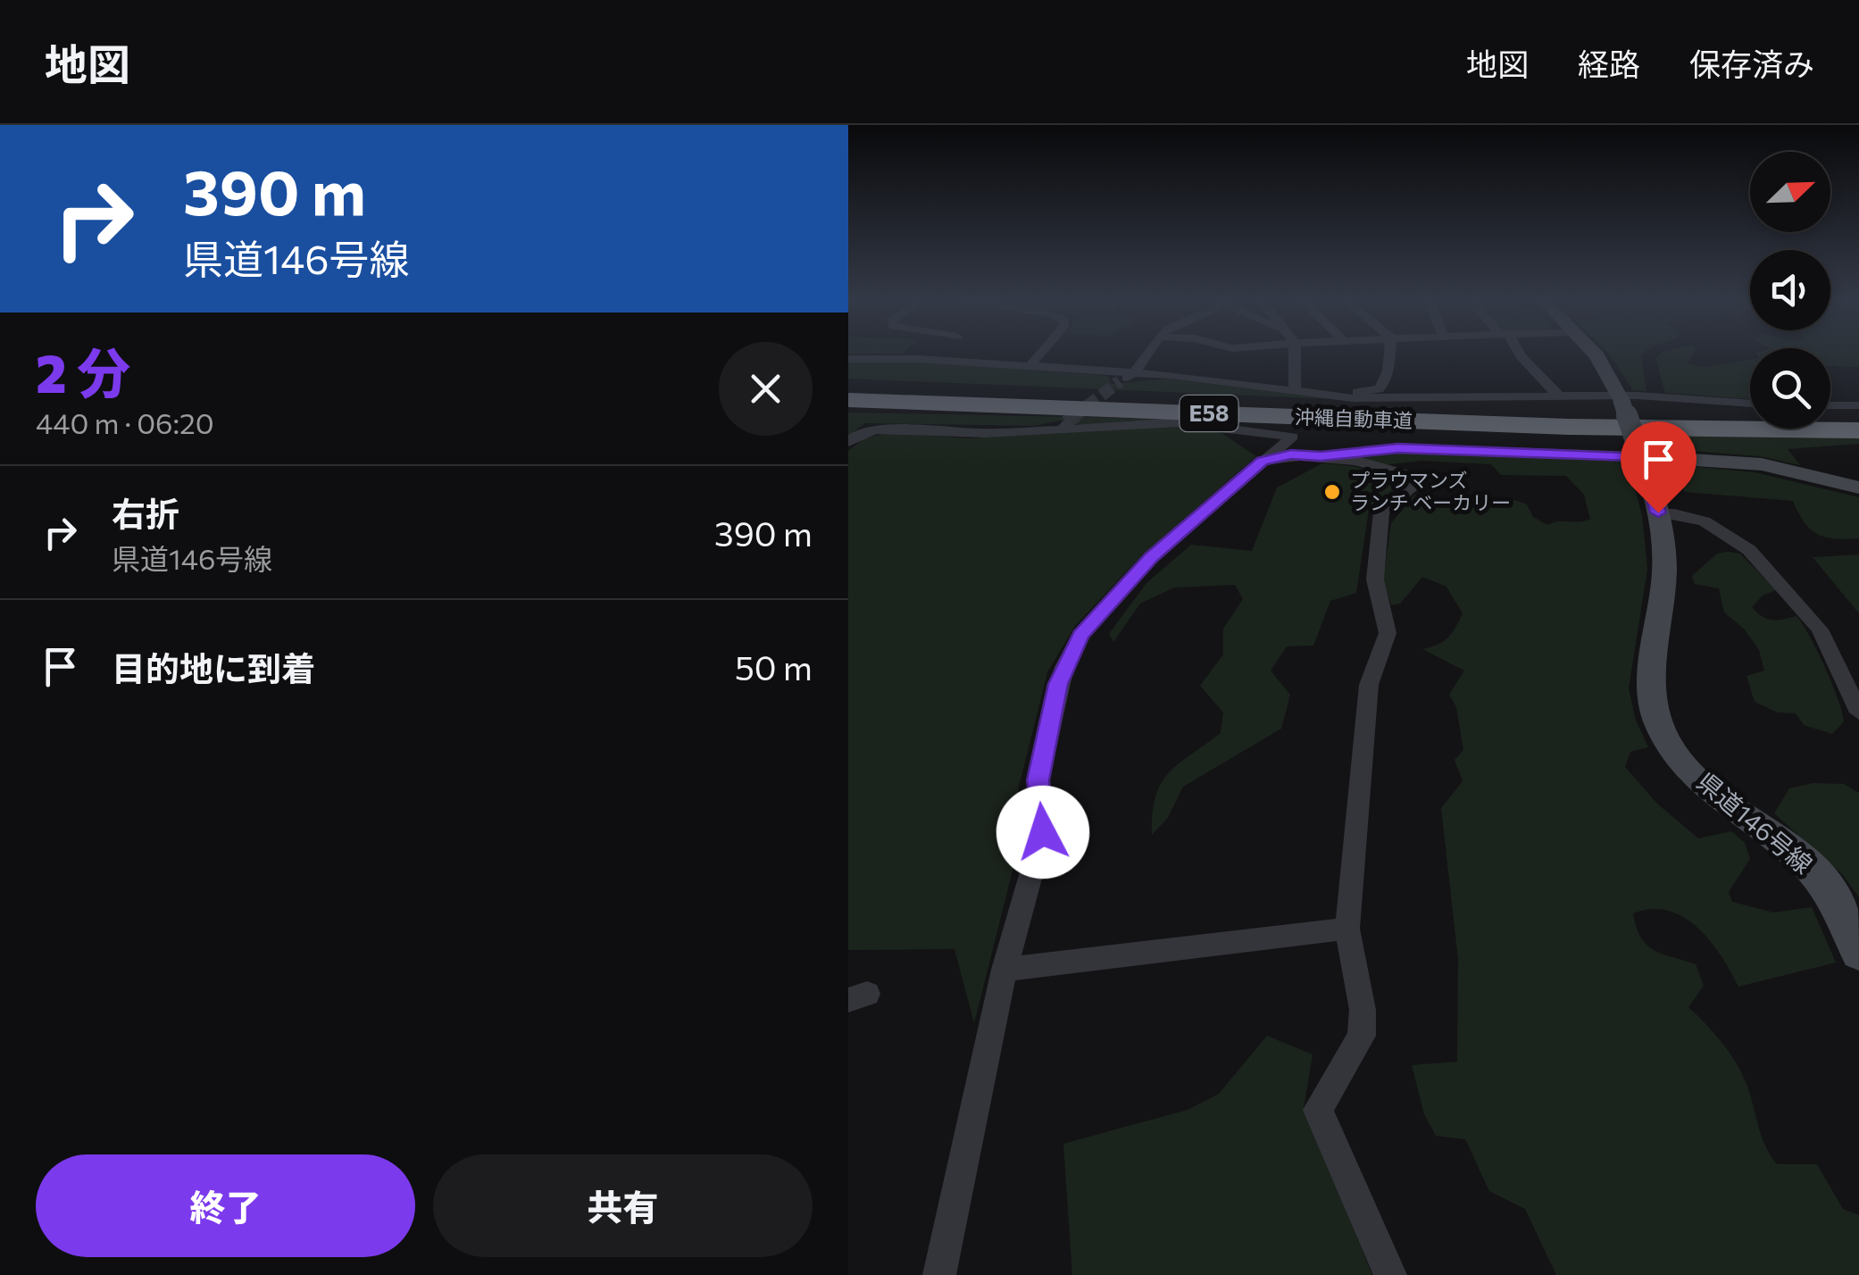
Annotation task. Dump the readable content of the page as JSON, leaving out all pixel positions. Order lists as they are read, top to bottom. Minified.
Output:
{"streets":{"highway":["E58","沖縄自動車道"],"main road":["県道146号線"]},"places":["プラウマンズ ランチ ベーカリー"],"north":"top right","page":{"header":"地図","nav":["地図","経路","保存済み"],"turn":["390 m","県道146号線"],"heading":["2 分","440 m · 06:20"],"list":[{"name":"右折","note":"県道146号線","value":"390 m"},{"name":"目的地に到着","value":"50 m"}],"buttons":["終了","共有"]}}
